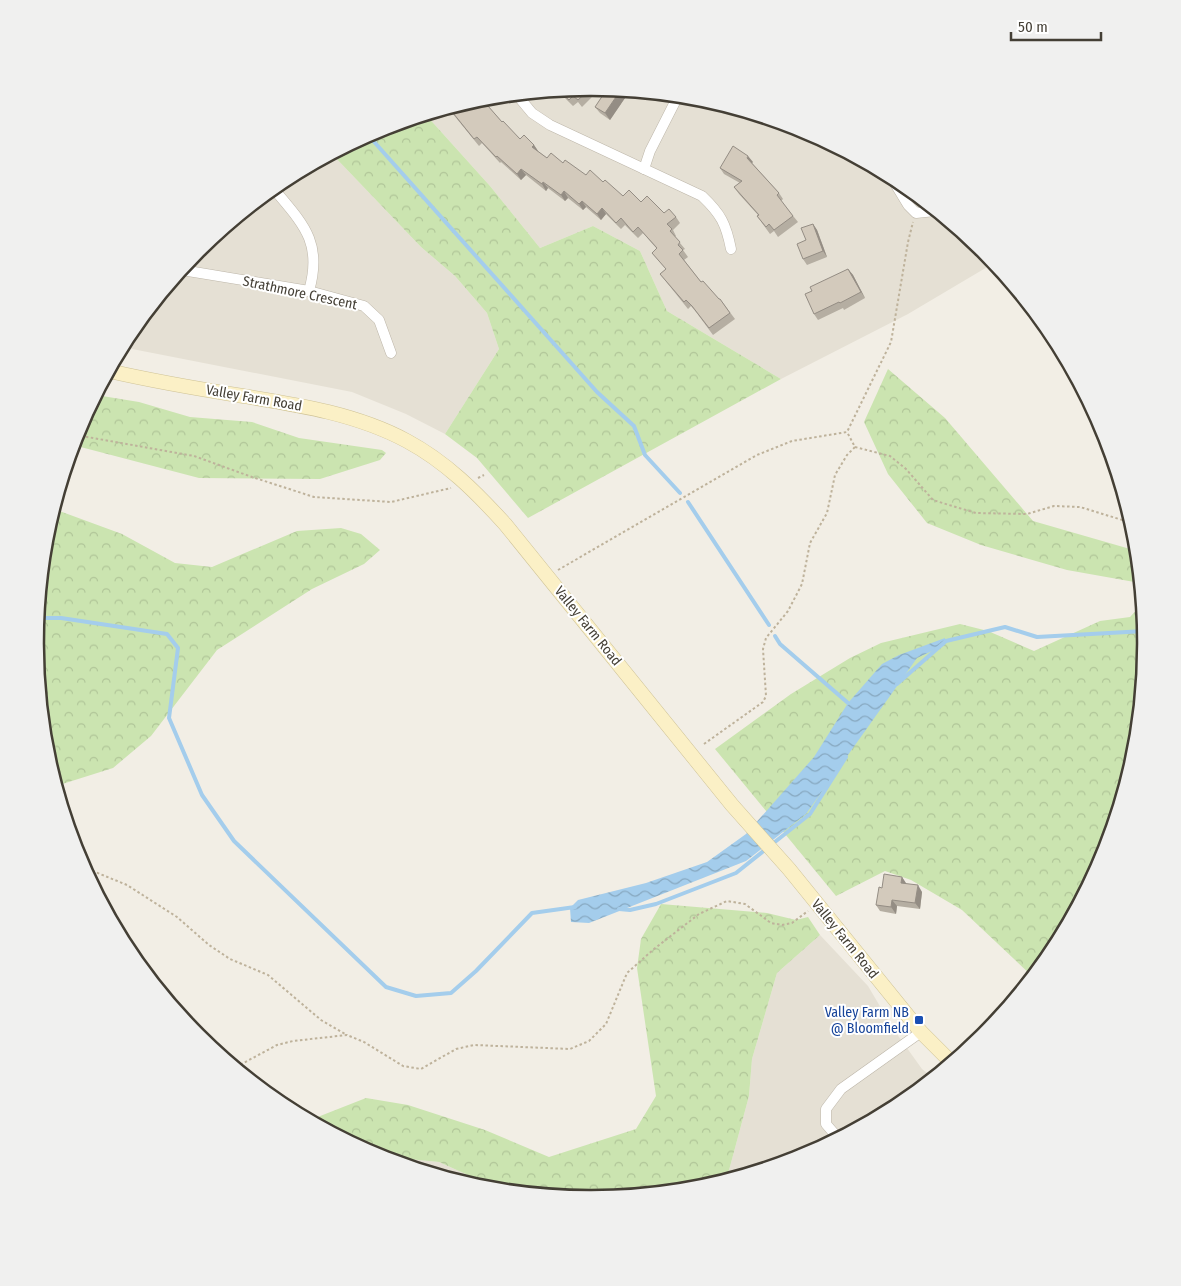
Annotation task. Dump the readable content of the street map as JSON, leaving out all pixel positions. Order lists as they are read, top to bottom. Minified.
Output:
{"streets":{"street":["Strathmore Crescent","Valley Farm Road"]},"places":{"transit":["Valley Farm NB @ Bloomfield"]},"scale_bar":"50 m"}
